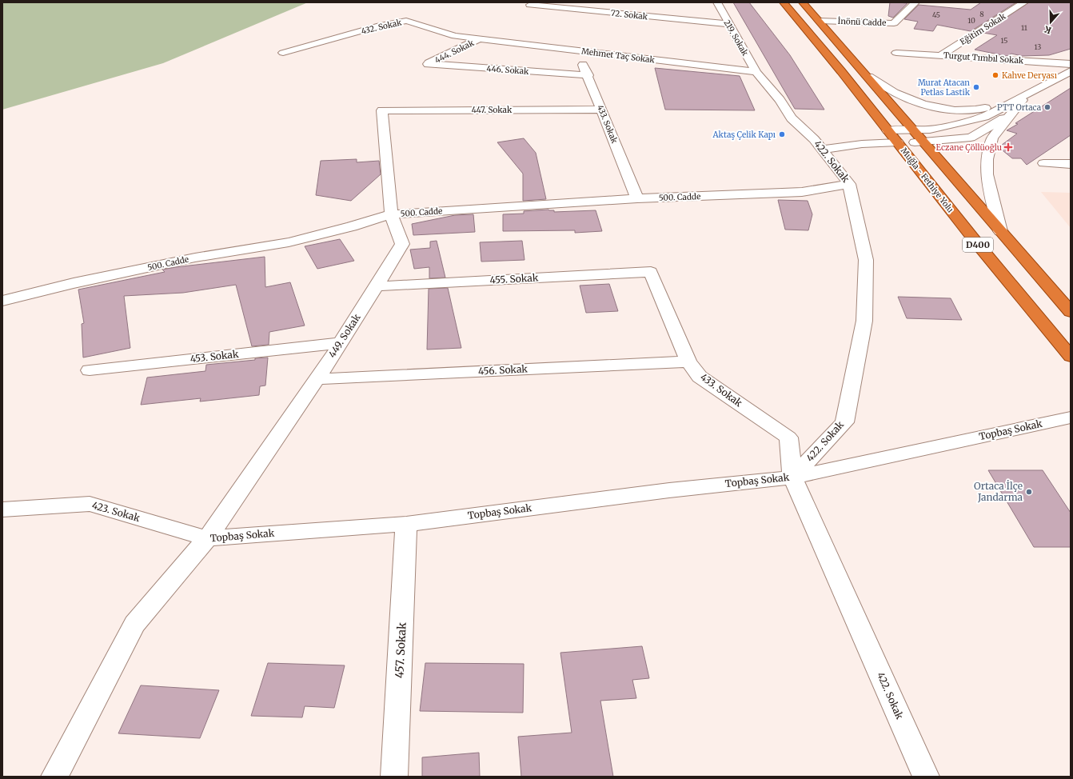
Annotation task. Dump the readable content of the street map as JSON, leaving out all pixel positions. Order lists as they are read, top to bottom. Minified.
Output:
{"streets":{"highway":["Muğla - Fethiye Yolu","D400"],"street":["72. Sokak","İnönü Cadde","432. Sokak","Eğitim Sokak","219. Sokak","444. Sokak","Mehmet Taç Sokak","Turgut Tımbıl Sokak","446. Sokak","447. Sokak","433. Sokak","422. Sokak","500. Cadde","455. Sokak","449. Sokak","453. Sokak","456. Sokak","Topbaş Sokak","423. Sokak","457. Sokak"]},"crossings":[["72. Sokak","219. Sokak"],["İnönü Cadde","D400"],["432. Sokak","444. Sokak"],["432. Sokak","Mehmet Taç Sokak"],["Eğitim Sokak","Turgut Tımbıl Sokak"],["219. Sokak","Mehmet Taç Sokak"],["219. Sokak","422. Sokak"],["444. Sokak","Mehmet Taç Sokak"],["444. Sokak","446. Sokak"],["Mehmet Taç Sokak","433. Sokak"],["Mehmet Taç Sokak","422. Sokak"],["446. Sokak","433. Sokak"],["447. Sokak","433. Sokak"],["447. Sokak","449. Sokak"],["433. Sokak","422. Sokak"],["433. Sokak","500. Cadde"],["433. Sokak","455. Sokak"],["433. Sokak","456. Sokak"],["433. Sokak","Topbaş Sokak"],["422. Sokak","500. Cadde"],["422. Sokak","Topbaş Sokak"],["500. Cadde","449. Sokak"],["455. Sokak","449. Sokak"],["449. Sokak","453. Sokak"],["449. Sokak","456. Sokak"],["449. Sokak","Topbaş Sokak"],["449. Sokak","423. Sokak"],["Topbaş Sokak","423. Sokak"],["Topbaş Sokak","457. Sokak"]],"places":{"other":["Kahve Deryası","Murat Atacan Petlas Lastik","PTT Ortaca","Aktaş Çelik Kapı","Ortaca İlçe Jandarma"],"health":["Eczane Çöllüoğlu"]},"house_numbers":["8","45","10","11","15","13"],"north":"bottom"}
